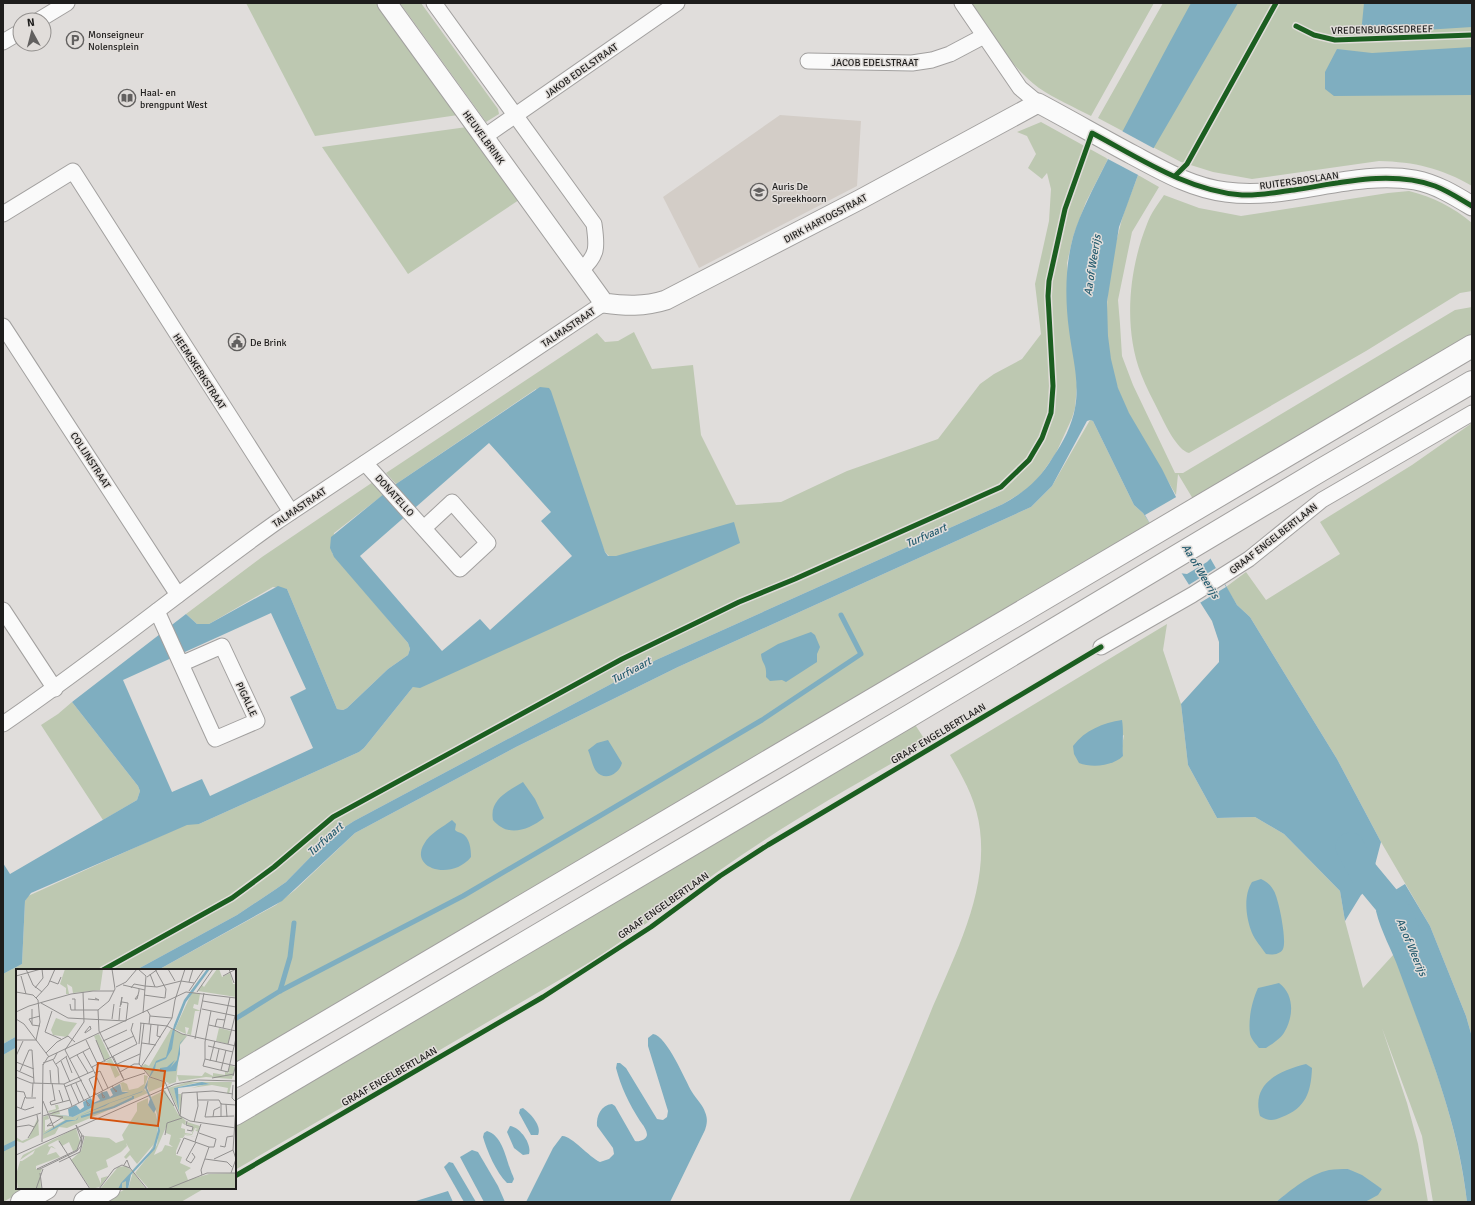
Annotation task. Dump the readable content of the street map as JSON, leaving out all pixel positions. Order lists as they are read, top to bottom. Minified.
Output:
{"streets":{"street":["JACOB EDELSTRAAT","JAKOB EDELSTRAAT","HEUVELBRINK","RUITERSBOSLAAN","DIRK HARTOGSTRAAT","TALMASTRAAT","HEEMSKERKSTRAAT","COLIJNSTRAAT","DONATELLO","GRAAF ENGELBERTLAAN","PIGALLE"],"cycle path":["VREDENBURGSEDREEF"]},"crossings":[["JAKOB EDELSTRAAT","HEUVELBRINK"],["HEUVELBRINK","DIRK HARTOGSTRAAT"],["HEUVELBRINK","TALMASTRAAT"],["RUITERSBOSLAAN","DIRK HARTOGSTRAAT"],["DIRK HARTOGSTRAAT","TALMASTRAAT"],["TALMASTRAAT","HEEMSKERKSTRAAT"],["TALMASTRAAT","COLIJNSTRAAT"],["TALMASTRAAT","DONATELLO"],["TALMASTRAAT","PIGALLE"]],"water":["Aa of Weerijs","Turfvaart"],"places":{"parking":["Monseigneur Nolensplein"],"library":["Haal- en brengpunt West"],"school or university":["Auris De Spreekhoorn"],"public building":["De Brink"]},"north":"top"}
